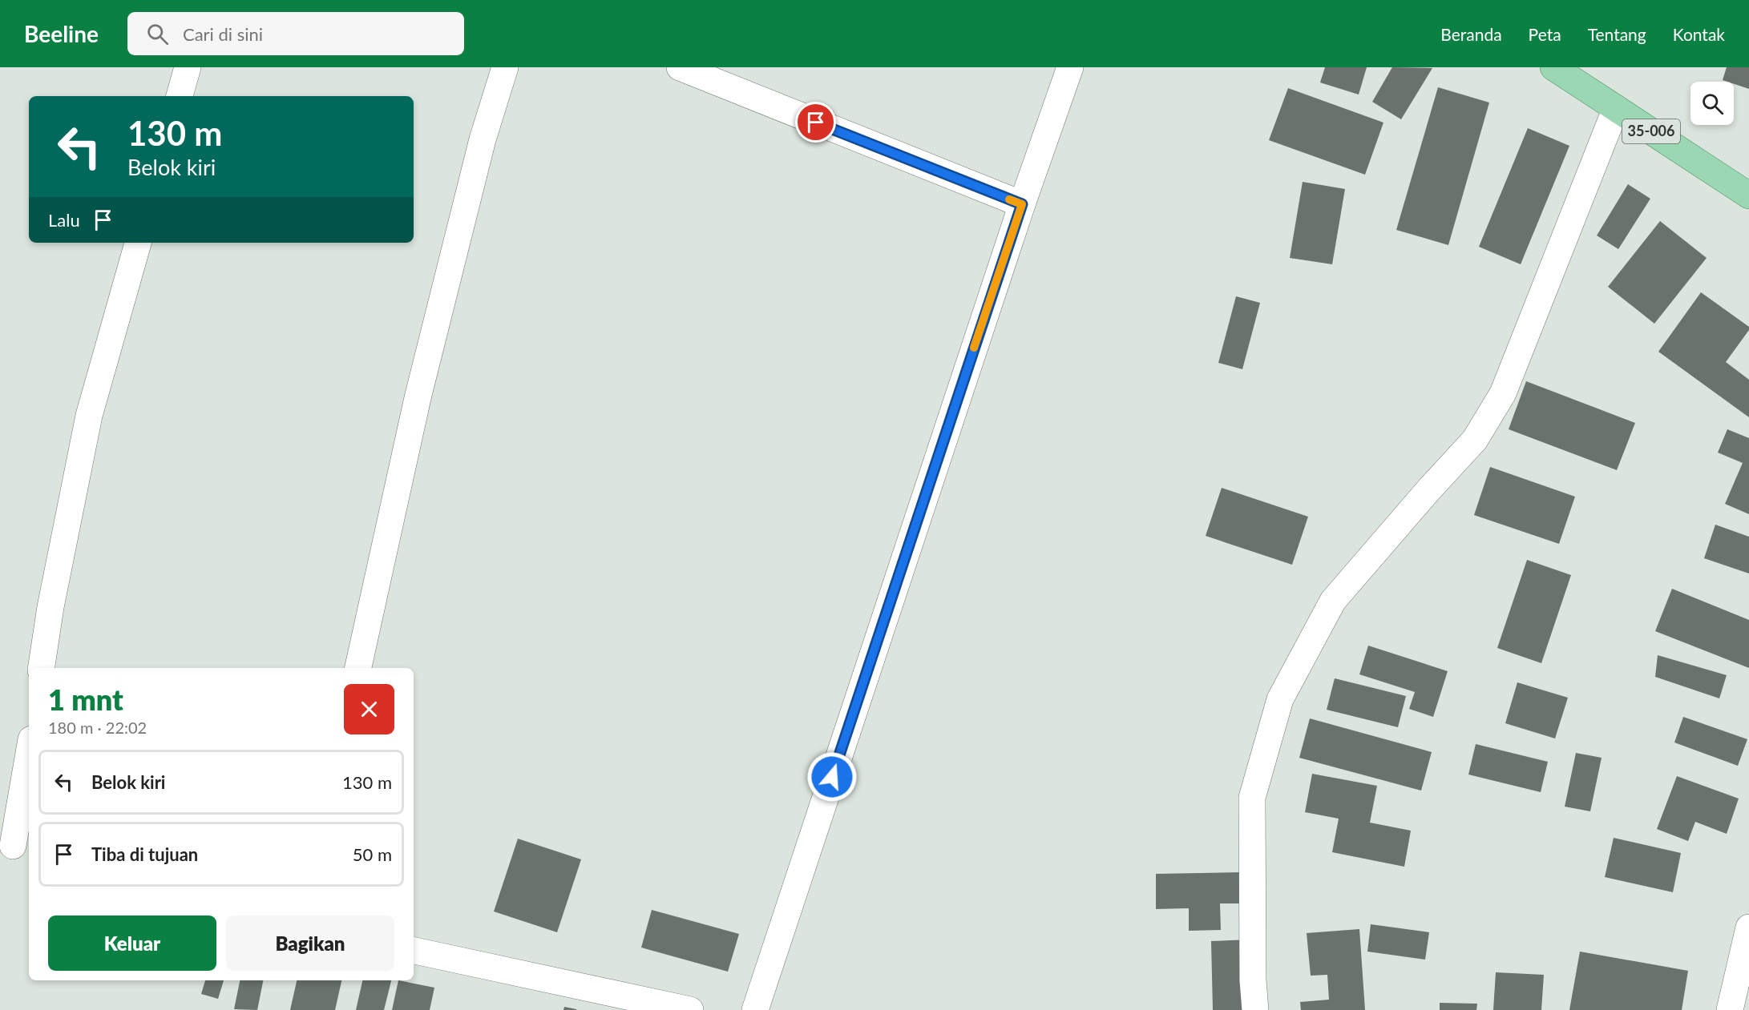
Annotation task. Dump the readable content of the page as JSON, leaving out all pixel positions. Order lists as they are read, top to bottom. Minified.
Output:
{"streets":{"main road":["35-006"]},"page":{"header":"Beeline","search":"Cari di sini","nav":["Beranda","Peta","Tentang","Kontak"],"turn":["130 m","Belok kiri"],"then":"Lalu","heading":["1 mnt","180 m · 22:02"],"list":[{"name":"Belok kiri","value":"130 m"},{"name":"Tiba di tujuan","value":"50 m"}],"buttons":["Keluar","Bagikan"]}}
